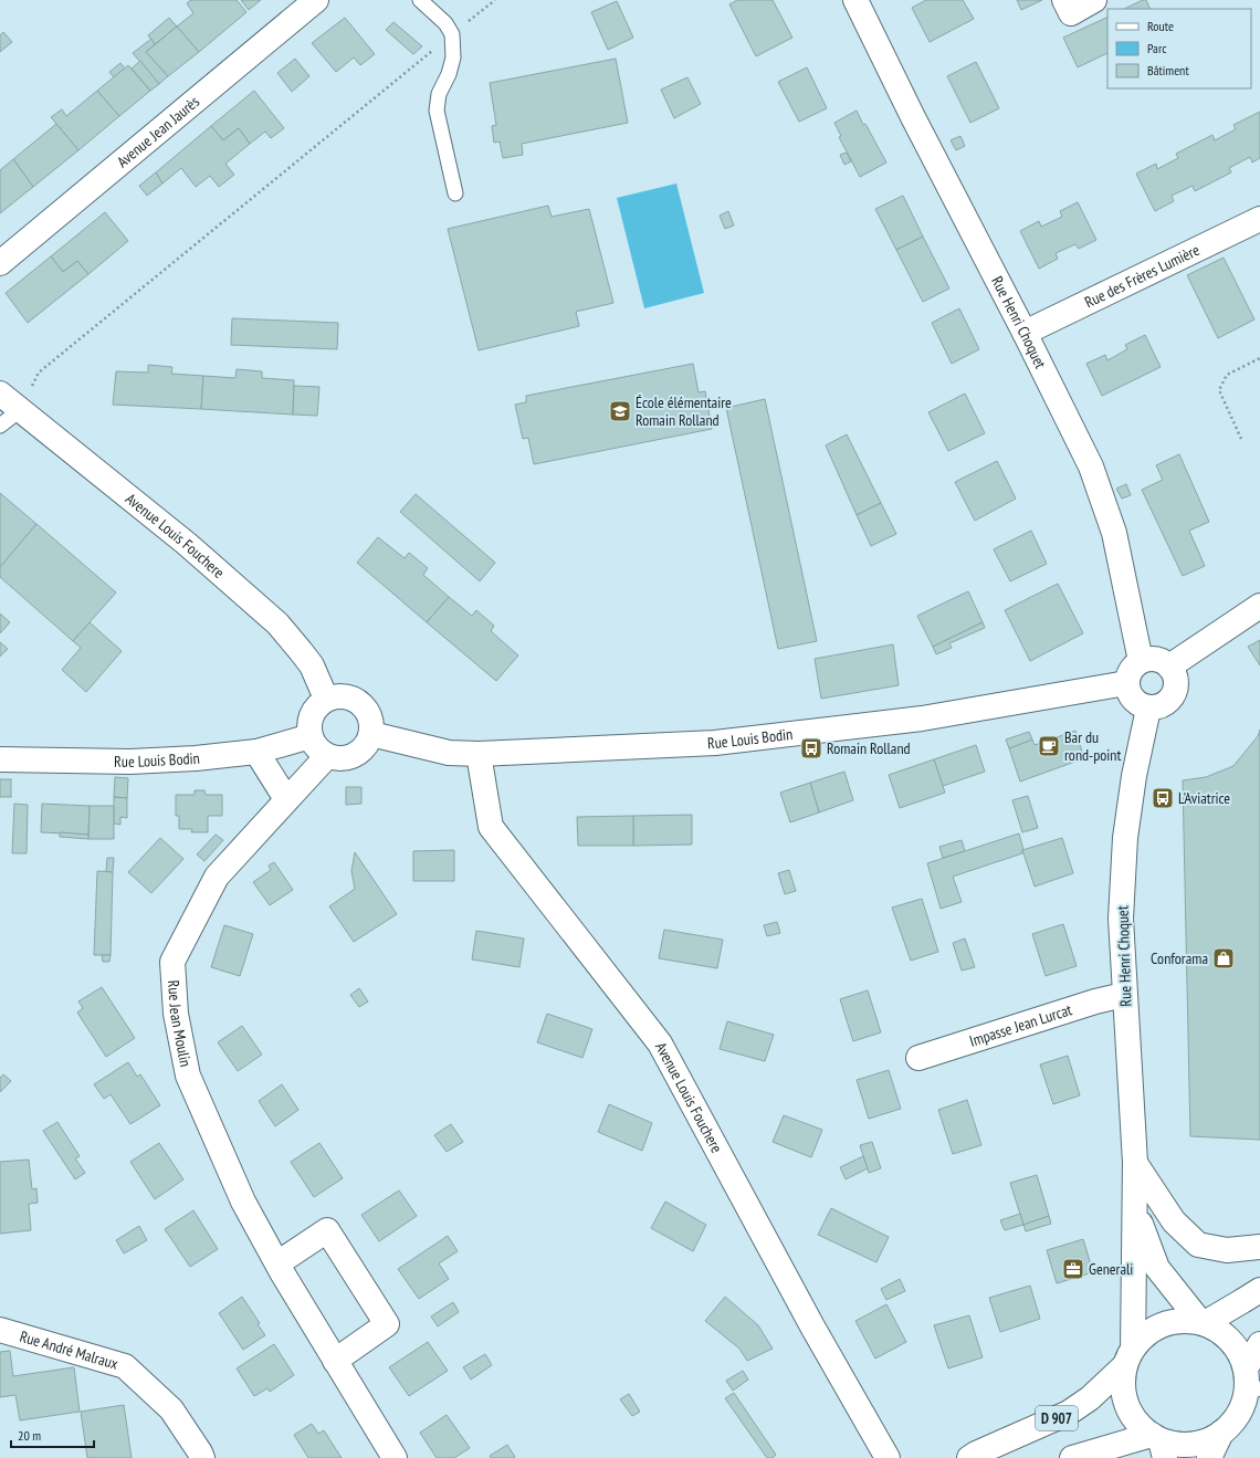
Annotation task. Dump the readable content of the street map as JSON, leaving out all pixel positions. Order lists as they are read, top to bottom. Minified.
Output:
{"streets":{"street":["Avenue Jean Jaurès","Rue des Frères Lumière","Rue Henri Choquet","Avenue Louis Fouchere","Rue Louis Bodin","Rue Jean Moulin","Impasse Jean Lurcat","Rue André Malraux","D 907"]},"crossings":[["Rue des Frères Lumière","Rue Henri Choquet"],["Rue Henri Choquet","Rue Louis Bodin"],["Rue Henri Choquet","Impasse Jean Lurcat"],["Rue Henri Choquet","D 907"],["Avenue Louis Fouchere","Rue Louis Bodin"],["Avenue Louis Fouchere","Rue Jean Moulin"],["Rue Louis Bodin","Rue Jean Moulin"]],"places":{"school or university":["École élémentaire Romain Rolland"],"cafe":["Bar du rond-point"],"bus stop":["Romain Rolland","L'Aviatrice"],"shop":["Conforama"],"office":["Generali"]},"legend":["Route","Parc","Bâtiment"],"scale_bar":"20 m"}
